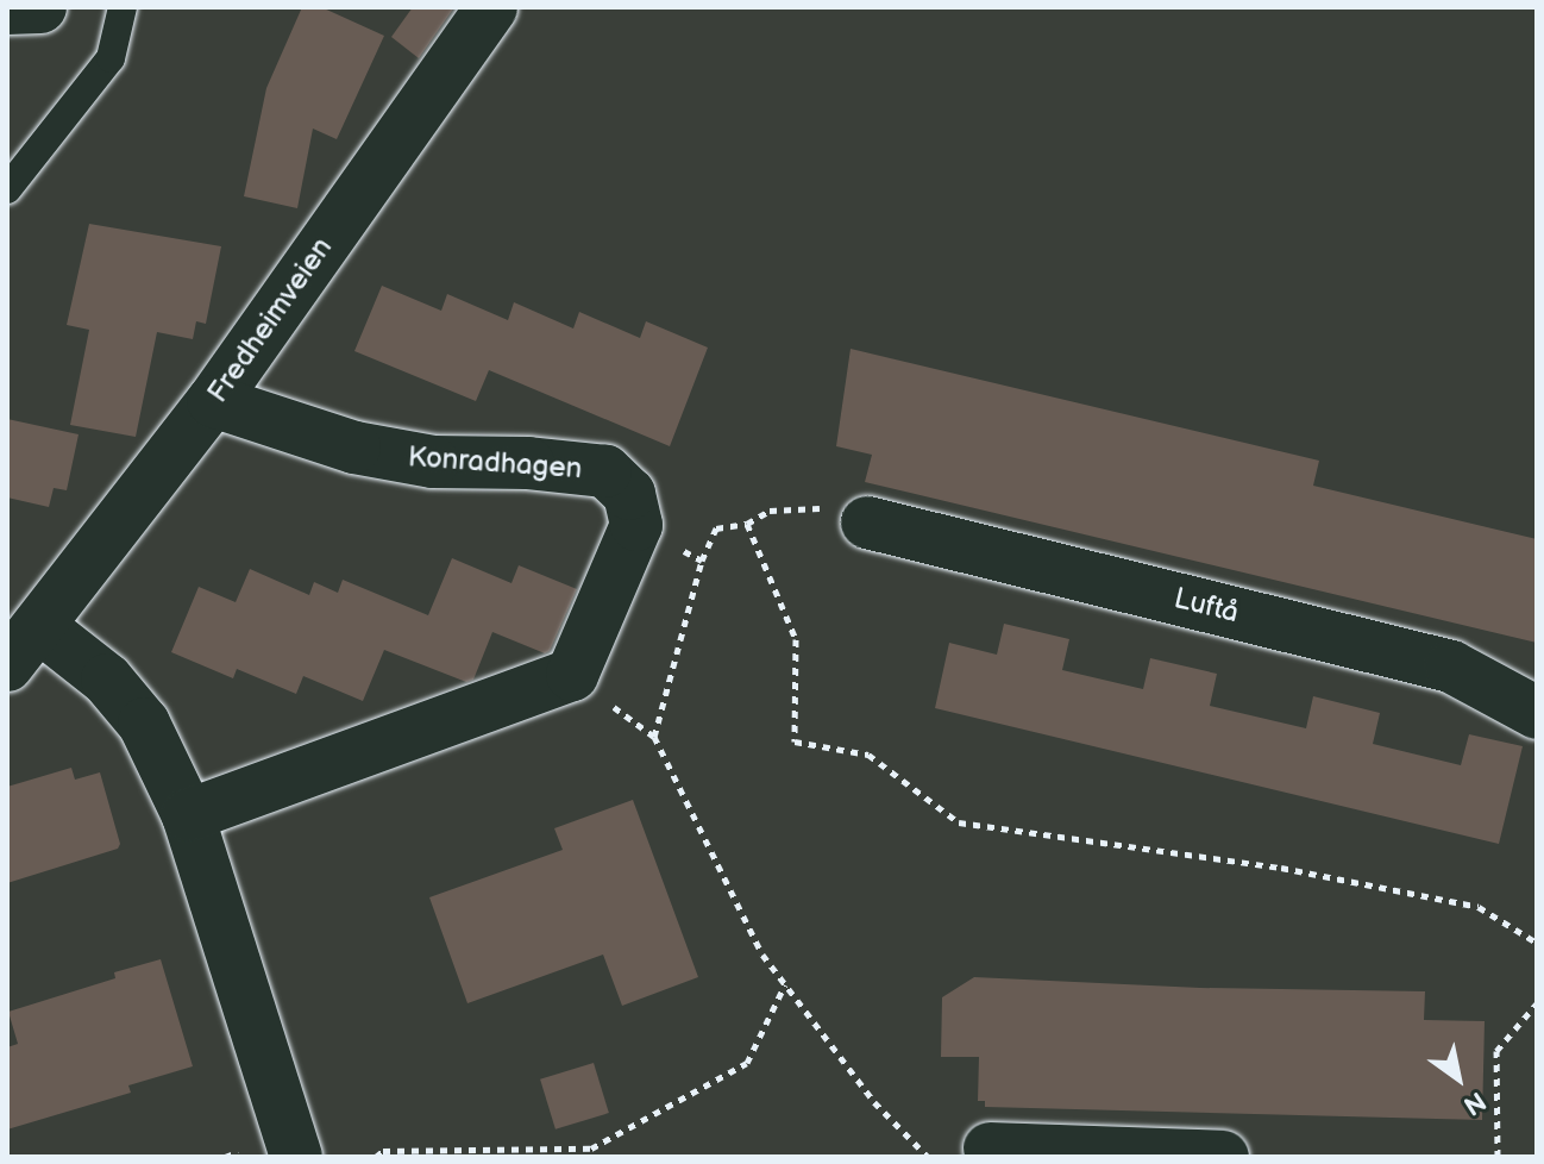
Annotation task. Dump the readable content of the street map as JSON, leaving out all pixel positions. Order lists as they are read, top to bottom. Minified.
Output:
{"streets":{"street":["Fredheimveien","Konradhagen","Luftå"]},"crossings":[["Fredheimveien","Konradhagen"]],"north":"bottom right"}
